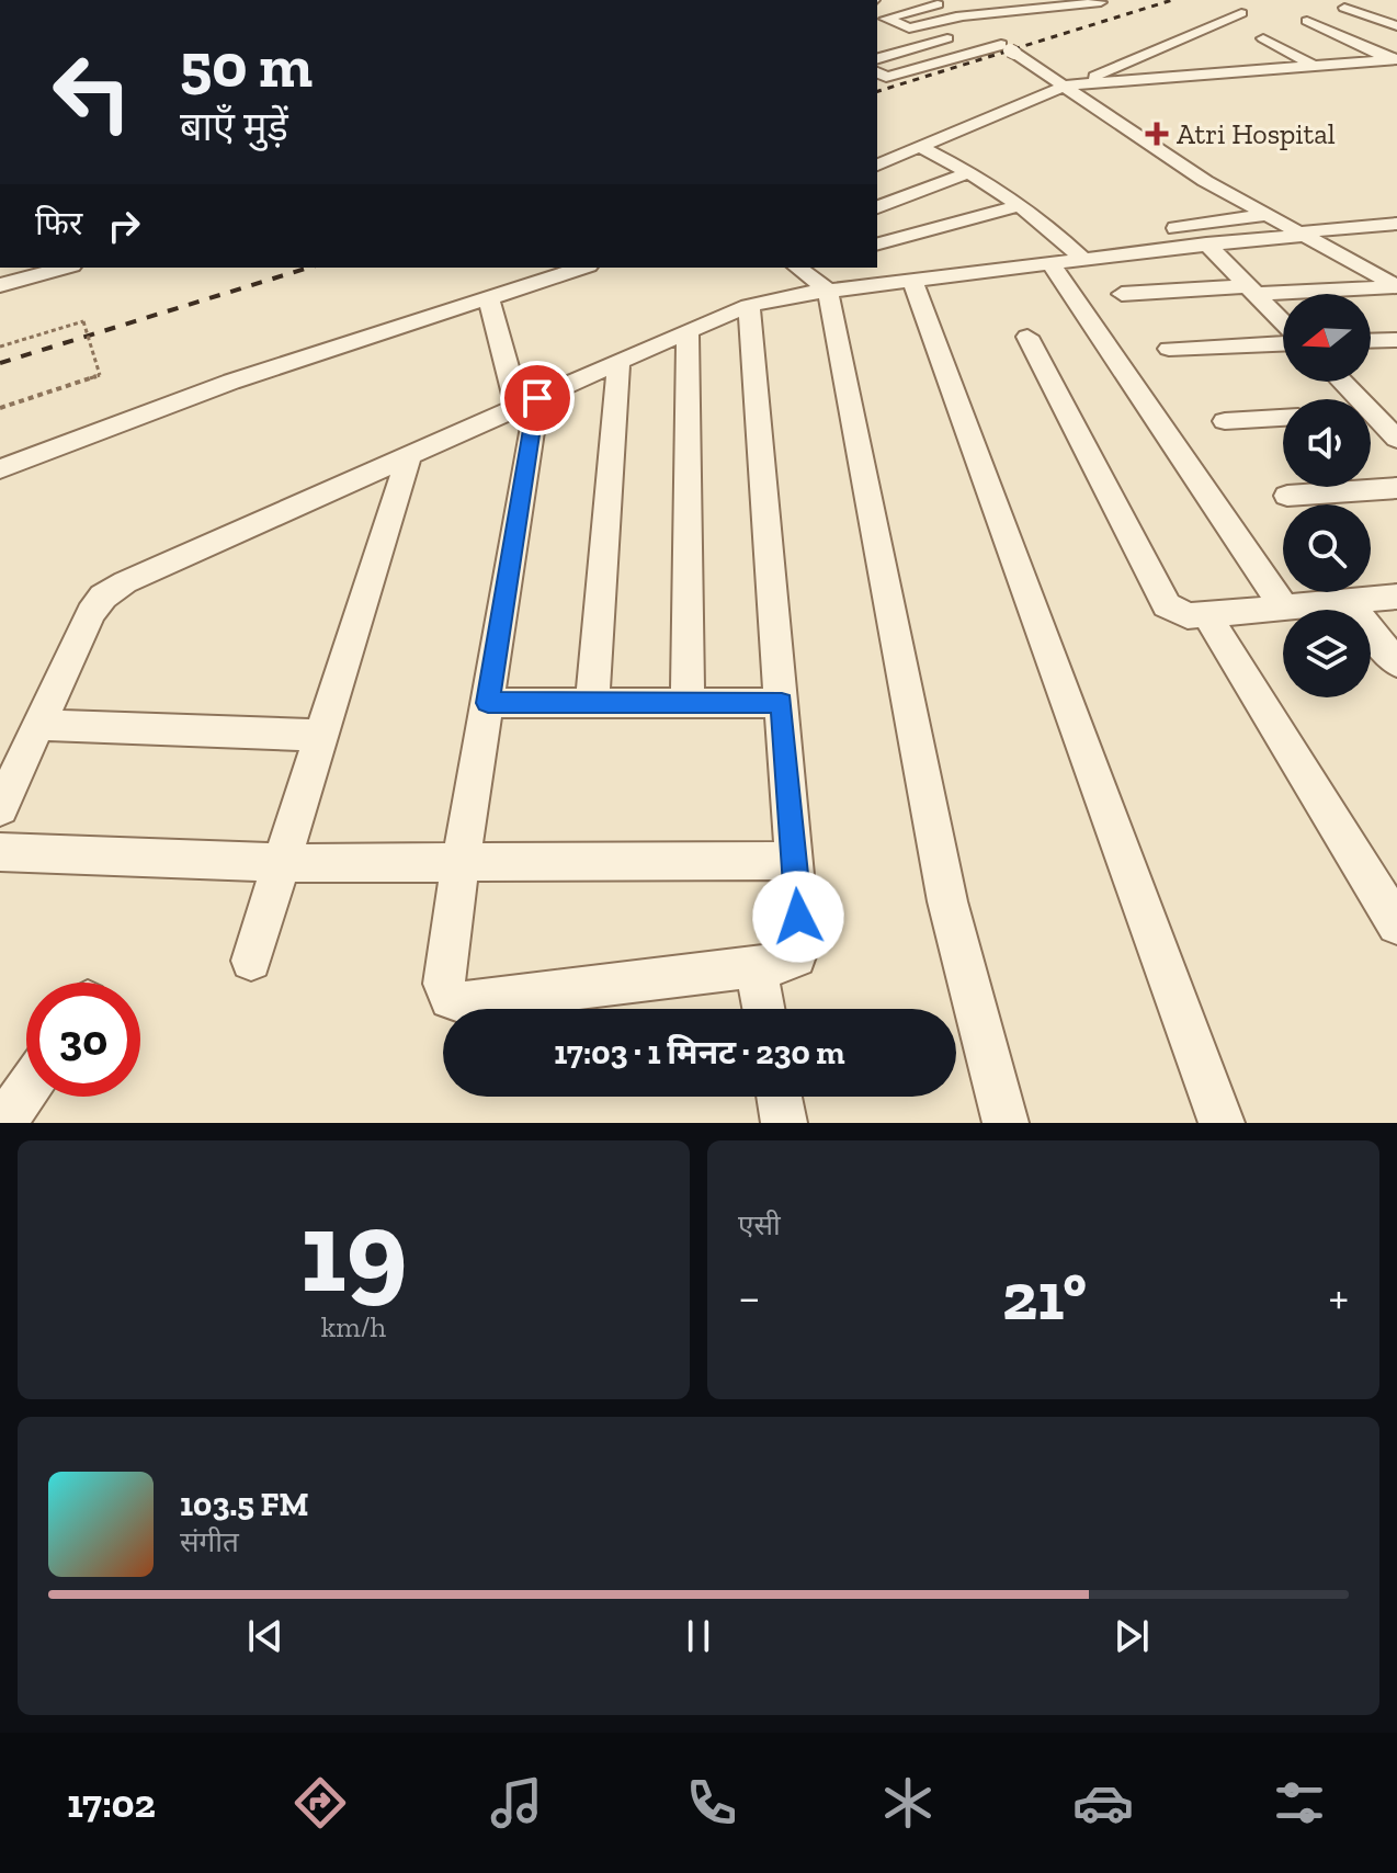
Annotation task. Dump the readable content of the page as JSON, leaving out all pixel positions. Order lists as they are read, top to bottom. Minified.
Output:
{"places":{"health":["Atri Hospital"]},"north":"left","page":{"turn":["50 m","बाएँ मुड़ें"],"then":"फिर","limit":"30","trip":"17:03 · 1 मिनट · 230 m","tile":[["19","km/h"],"एसी"],"heat":["−","21°","+"],"song":["103.5 FM","संगीत"],"tabs":"17:02"}}
